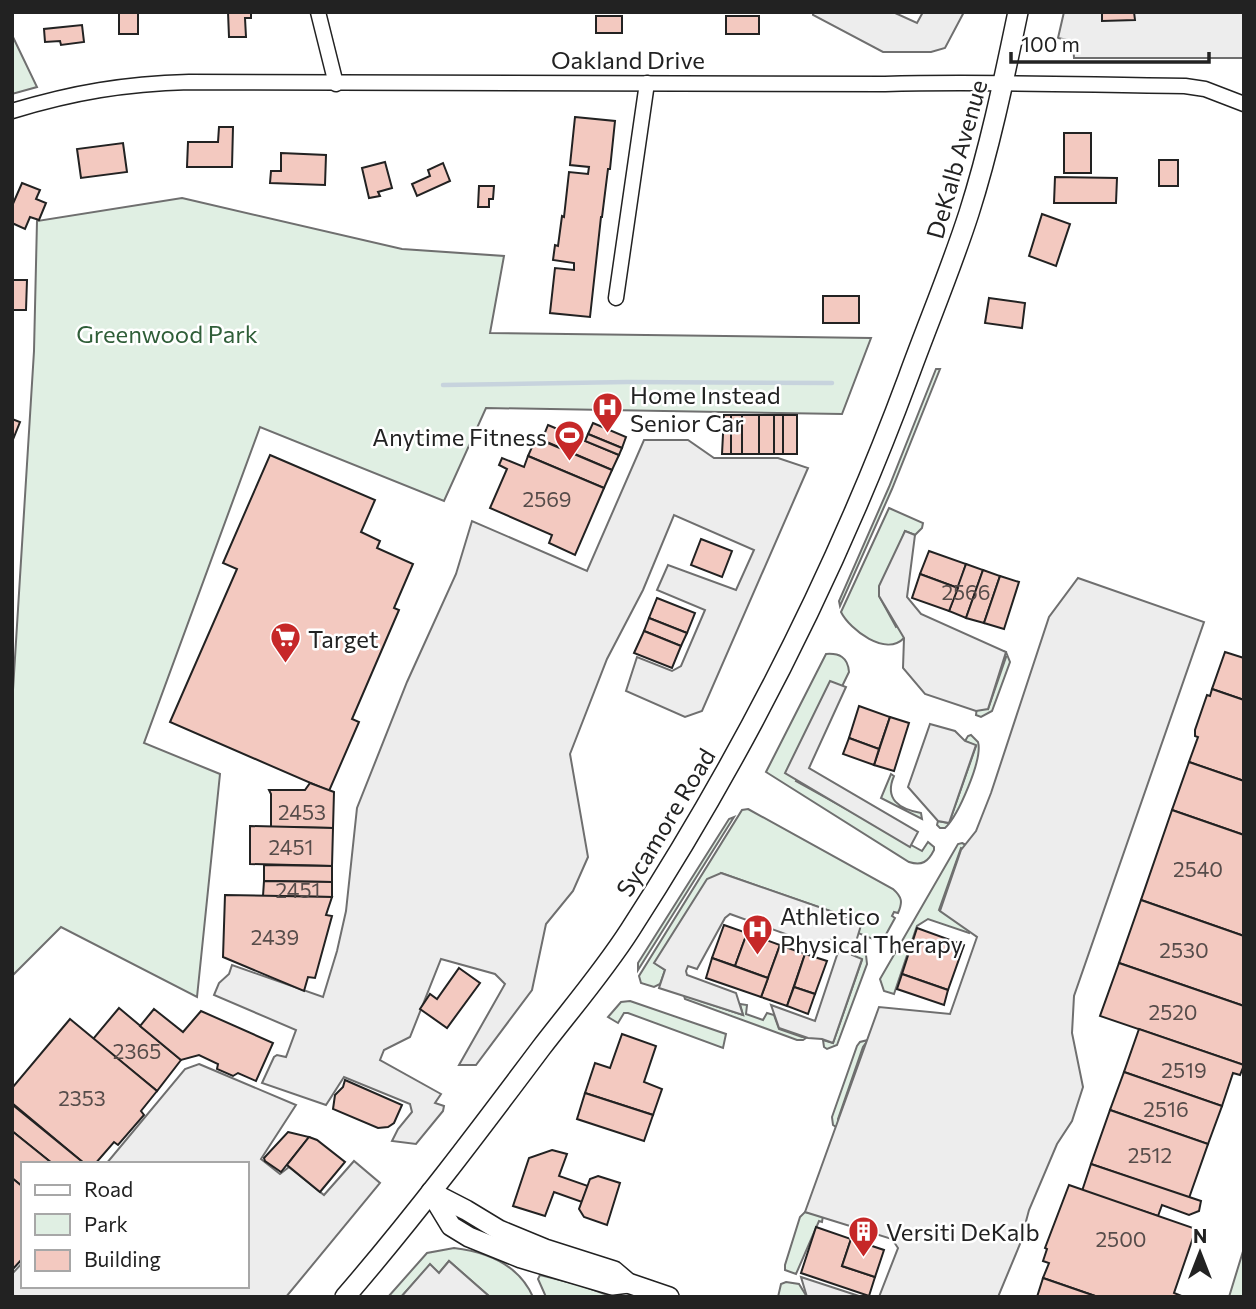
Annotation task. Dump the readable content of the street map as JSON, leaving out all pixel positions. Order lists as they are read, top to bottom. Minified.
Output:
{"streets":{"main road":["DeKalb Avenue","Sycamore Road"],"street":["Oakland Drive"]},"crossings":[["Oakland Drive","DeKalb Avenue"],["DeKalb Avenue","Sycamore Road"]],"parks":["Greenwood Park"],"places":{"hospital":["Home Instead Senior Car","Athletico Physical Therapy"],"sports":["Anytime Fitness"],"supermarket":["Target"],"building":["Versiti DeKalb"]},"house_numbers":["2569","2566","2453","2451","2540","2451","2439","2530","2520","2365","2519","2353","2516","2512","2500"],"legend":["Road","Park","Building"],"scale_bar":"100 m","north":"top"}
